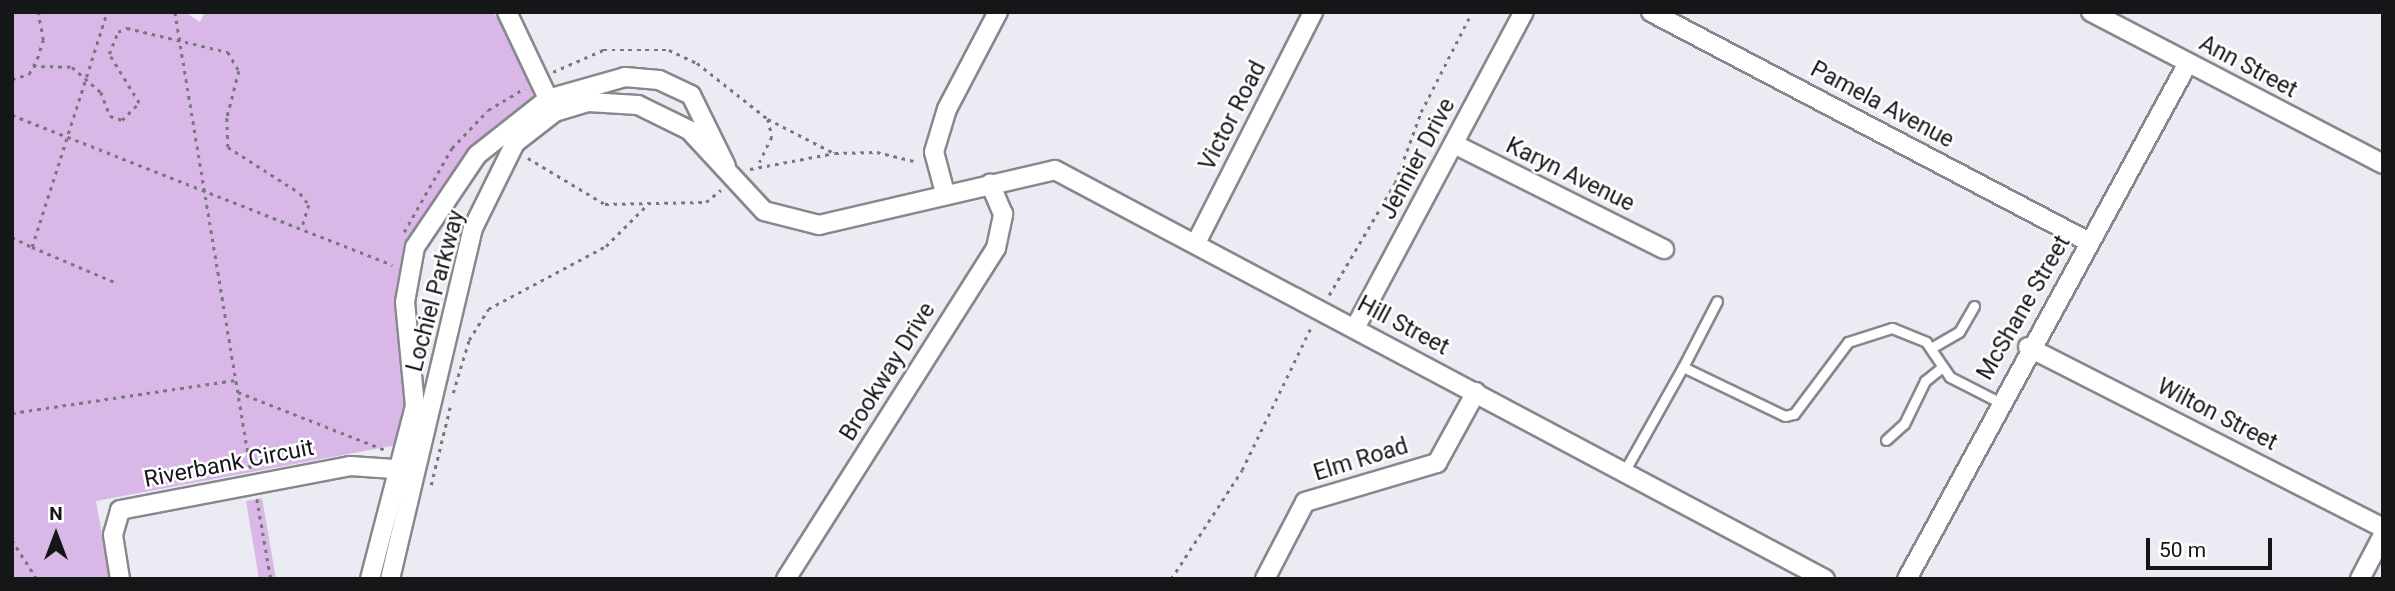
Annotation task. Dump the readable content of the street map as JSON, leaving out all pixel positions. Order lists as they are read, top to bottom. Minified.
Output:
{"streets":{"street":["Ann Street","Pamela Avenue","Victor Road","Jennier Drive","Karyn Avenue","Lochiel Parkway","McShane Street","Hill Street","Brookway Drive","Wilton Street","Elm Road","Riverbank Circuit"]},"crossings":[["Ann Street","McShane Street"],["Pamela Avenue","McShane Street"],["Victor Road","Hill Street"],["Jennier Drive","Karyn Avenue"],["Jennier Drive","Hill Street"],["Lochiel Parkway","Hill Street"],["Lochiel Parkway","Riverbank Circuit"],["McShane Street","Wilton Street"],["Hill Street","Brookway Drive"],["Hill Street","Elm Road"]],"scale_bar":"50 m","north":"top"}
